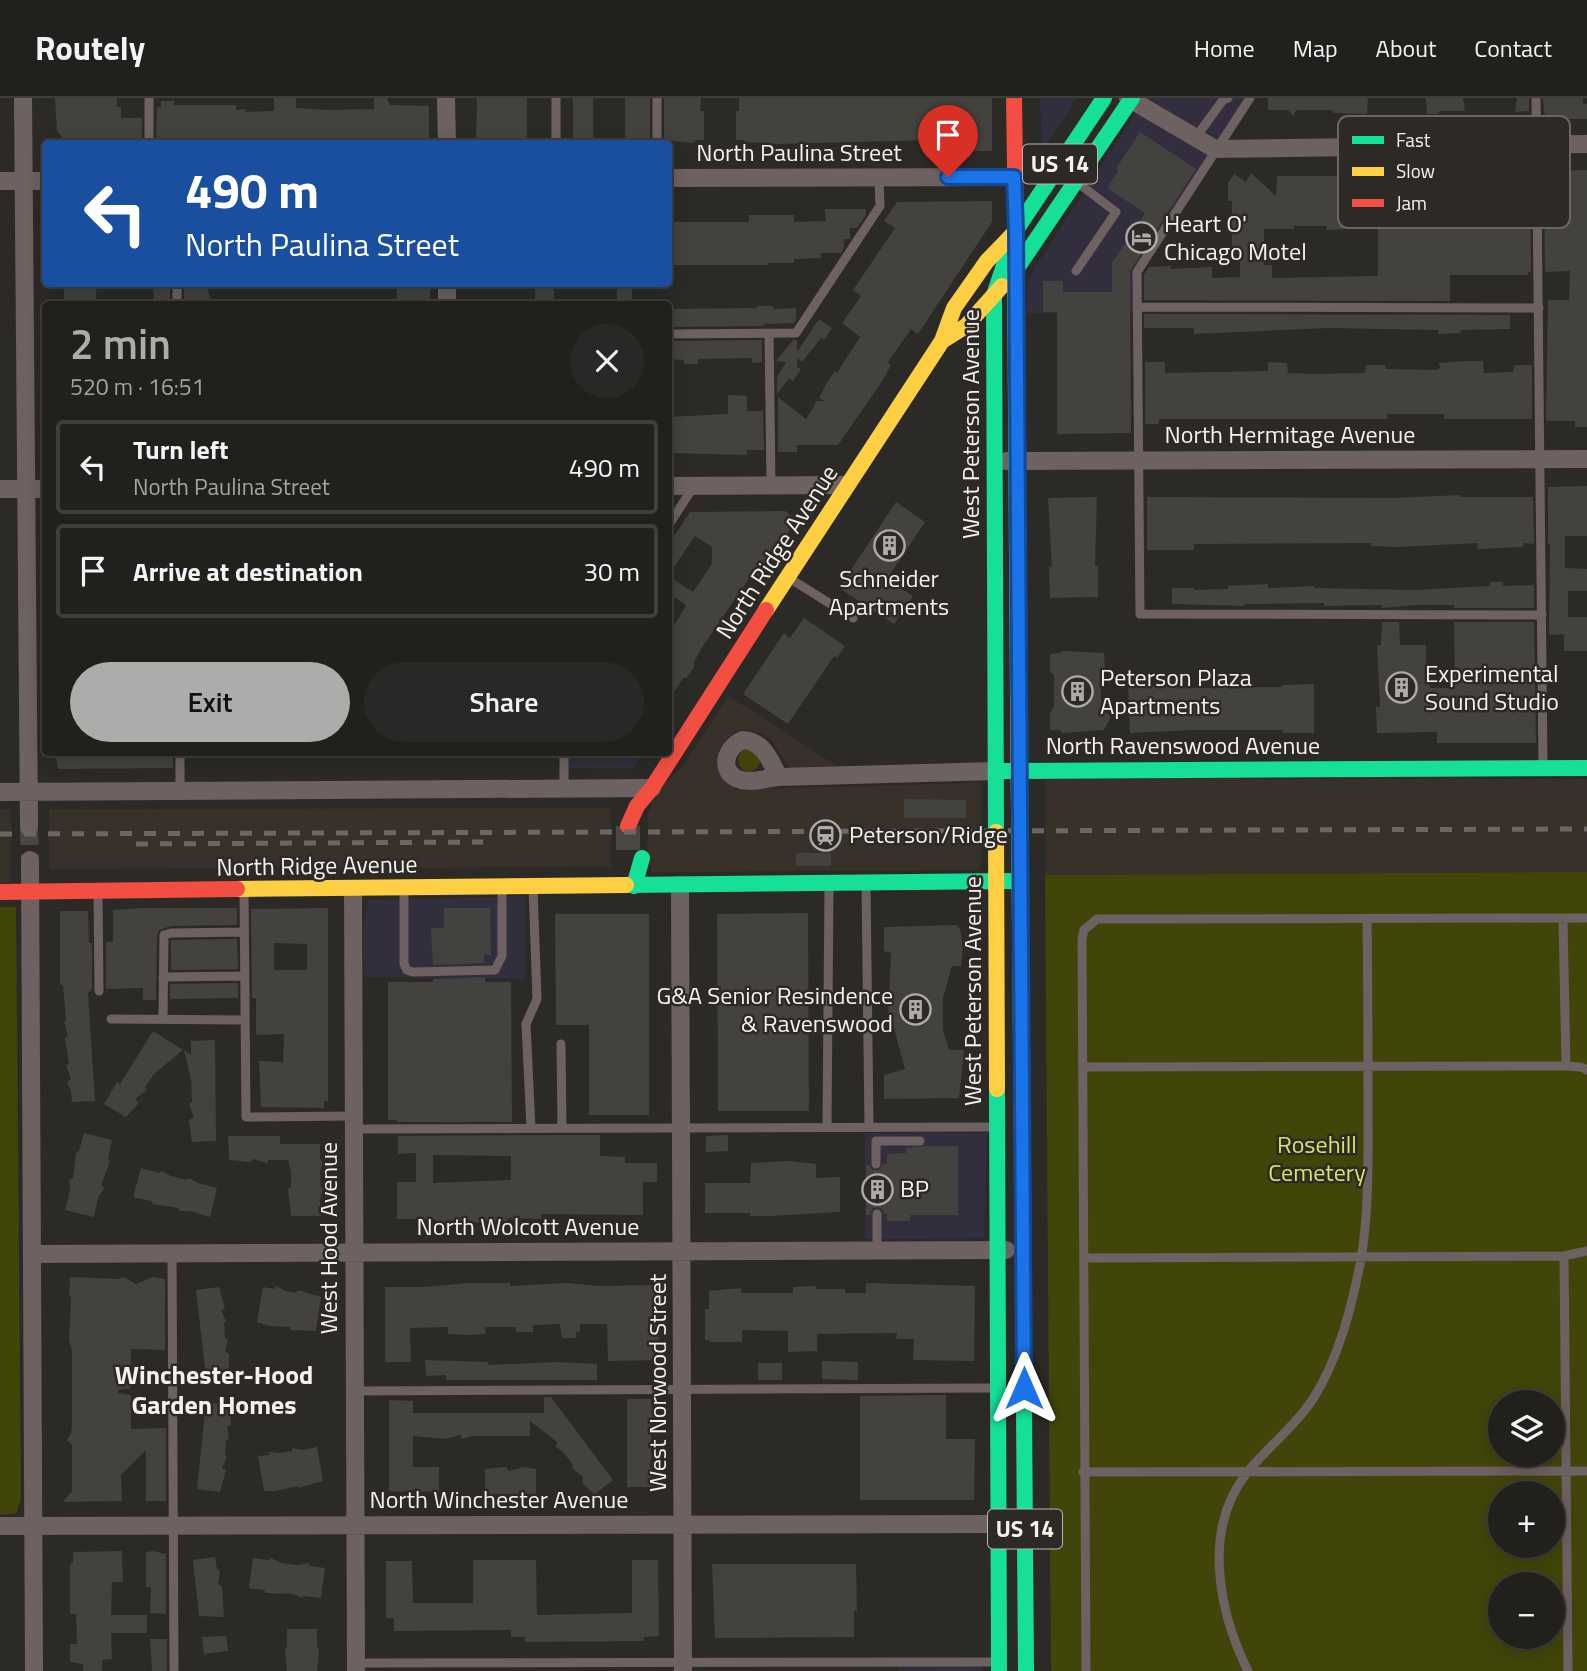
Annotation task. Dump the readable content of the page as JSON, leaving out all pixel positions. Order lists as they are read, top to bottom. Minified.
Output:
{"streets":{"main road":["US 14","West Peterson Avenue","North Ridge Avenue","North Ravenswood Avenue"],"street":["North Paulina Street","North Hermitage Avenue","North Wolcott Avenue","West Hood Avenue","West Norwood Street","North Winchester Avenue"]},"crossings":[["North Paulina Street","West Peterson Avenue"],["West Peterson Avenue","North Hermitage Avenue"],["West Peterson Avenue","North Ridge Avenue"],["West Peterson Avenue","North Ravenswood Avenue"],["West Peterson Avenue","North Wolcott Avenue"],["West Peterson Avenue","North Winchester Avenue"],["North Ridge Avenue","West Hood Avenue"],["North Wolcott Avenue","West Hood Avenue"],["North Wolcott Avenue","West Norwood Street"],["West Hood Avenue","North Winchester Avenue"],["West Norwood Street","North Winchester Avenue"]],"districts":["Winchester-Hood Garden Homes"],"parks":["Rosehill Cemetery"],"places":{"hotel":["Heart O' Chicago Motel"],"building":["Schneider Apartments","Experimental Sound Studio","Peterson Plaza Apartments","G&A Senior Resindence & Ravenswood","BP"],"station":["Peterson/Ridge"]},"legend":["Fast","Slow","Jam"],"page":{"header":"Routely","nav":["Home","Map","About","Contact"],"turn":["490 m","North Paulina Street"],"heading":["2 min","520 m · 16:51"],"list":[{"name":"Turn left","note":"North Paulina Street","value":"490 m"},{"name":"Arrive at destination","value":"30 m"}],"buttons":["Exit","Share"],"map_buttons":["+","−"]}}
